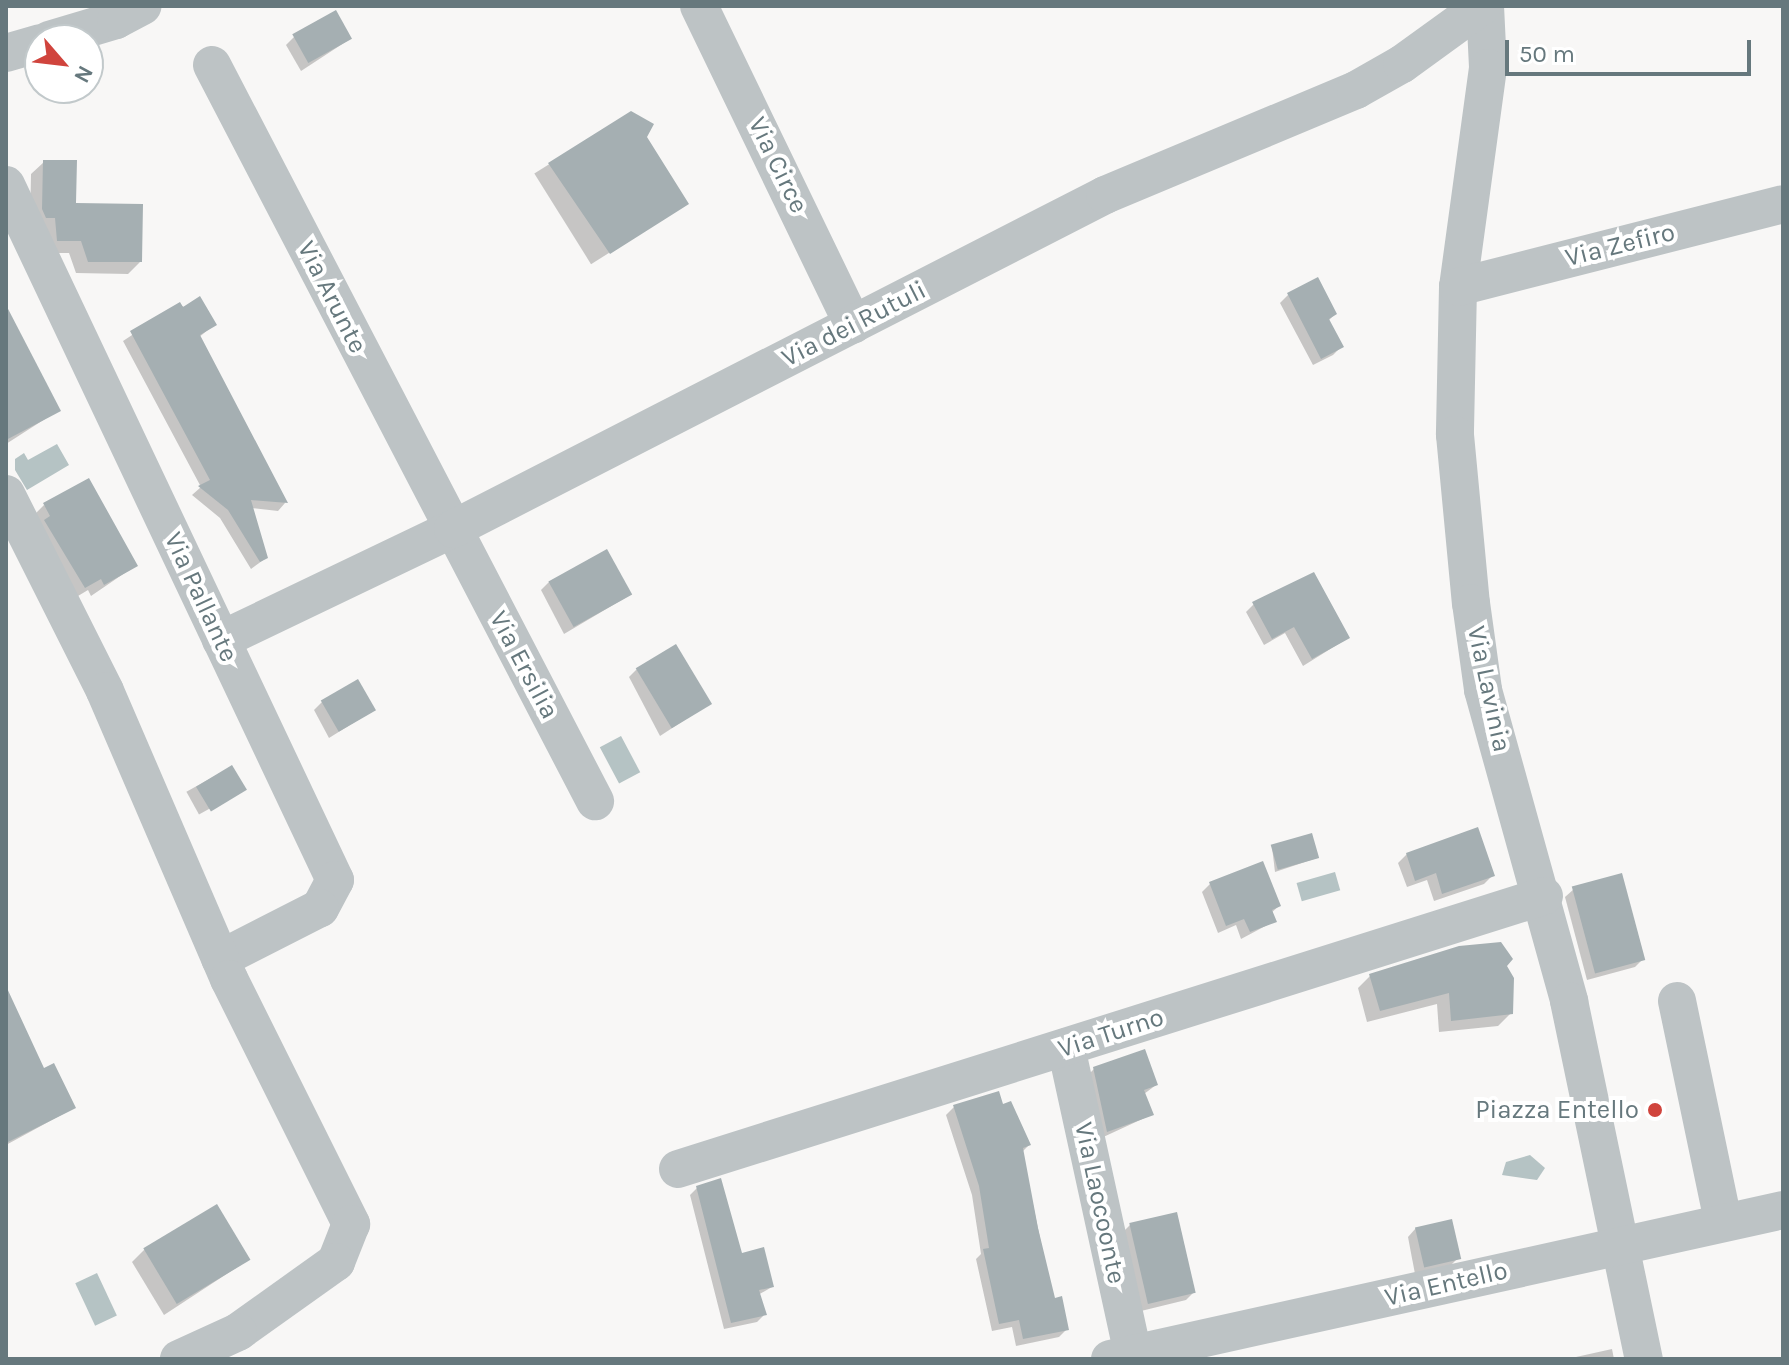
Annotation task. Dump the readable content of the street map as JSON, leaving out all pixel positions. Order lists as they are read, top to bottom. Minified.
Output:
{"streets":{"street":["Via Circe","Via Zefiro","Via Arunte","Via dei Rutuli","Via Pallante","Via Ersilia","Via Lavinia","Via Turno","Via Laocoonte","Via Entello"]},"crossings":[["Via Circe","Via dei Rutuli"],["Via Zefiro","Via Lavinia"],["Via Arunte","Via dei Rutuli"],["Via Arunte","Via Ersilia"],["Via dei Rutuli","Via Pallante"],["Via dei Rutuli","Via Ersilia"],["Via dei Rutuli","Via Lavinia"],["Via Lavinia","Via Turno"],["Via Lavinia","Via Entello"],["Via Turno","Via Laocoonte"],["Via Laocoonte","Via Entello"]],"places":["Piazza Entello"],"scale_bar":"50 m","north":"bottom right"}
